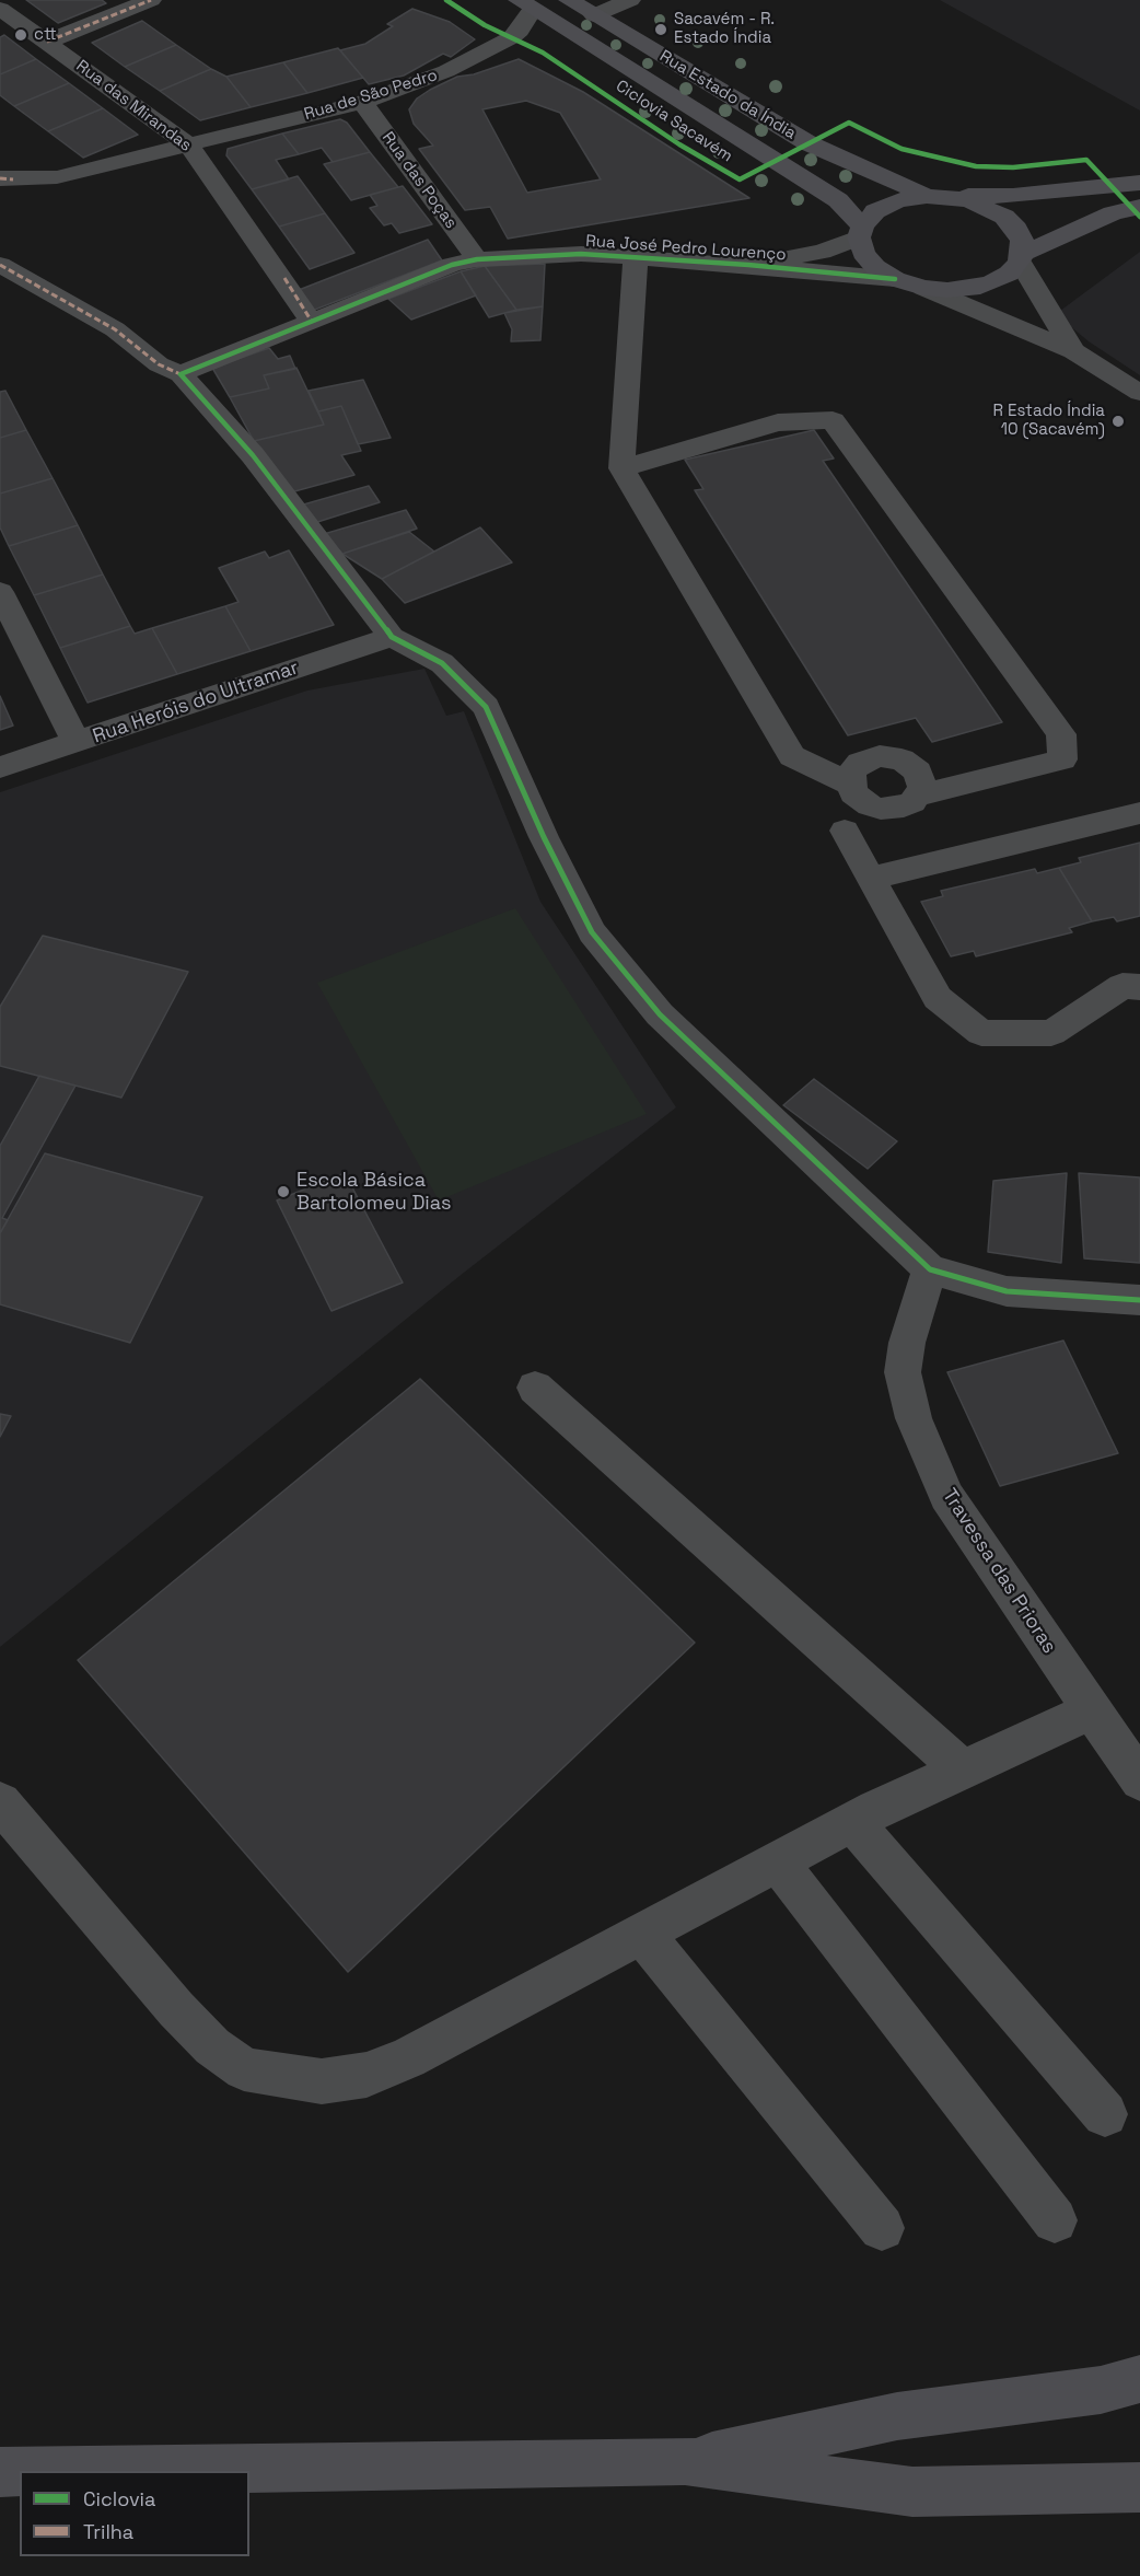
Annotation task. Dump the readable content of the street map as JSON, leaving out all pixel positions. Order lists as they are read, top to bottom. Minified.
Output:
{"streets":{"main road":["Rua Estado da Índia"],"street":["Rua de São Pedro","Rua das Mirandas","Rua das Poças","Rua José Pedro Lourenço","Rua Heróis do Ultramar","Travessa das Prioras"],"cycle path":["Ciclovia Sacavém"]},"crossings":[["Rua de São Pedro","Rua Estado da Índia"],["Rua de São Pedro","Rua das Mirandas"],["Rua de São Pedro","Rua das Poças"],["Rua Estado da Índia","Rua José Pedro Lourenço"],["Rua das Mirandas","Rua José Pedro Lourenço"],["Rua das Poças","Rua José Pedro Lourenço"]],"places":["Sacavém - R. Estado Índia","ctt","R Estado Índia 10 (Sacavém)","Escola Básica Bartolomeu Dias"],"legend":["Ciclovia","Trilha"]}
